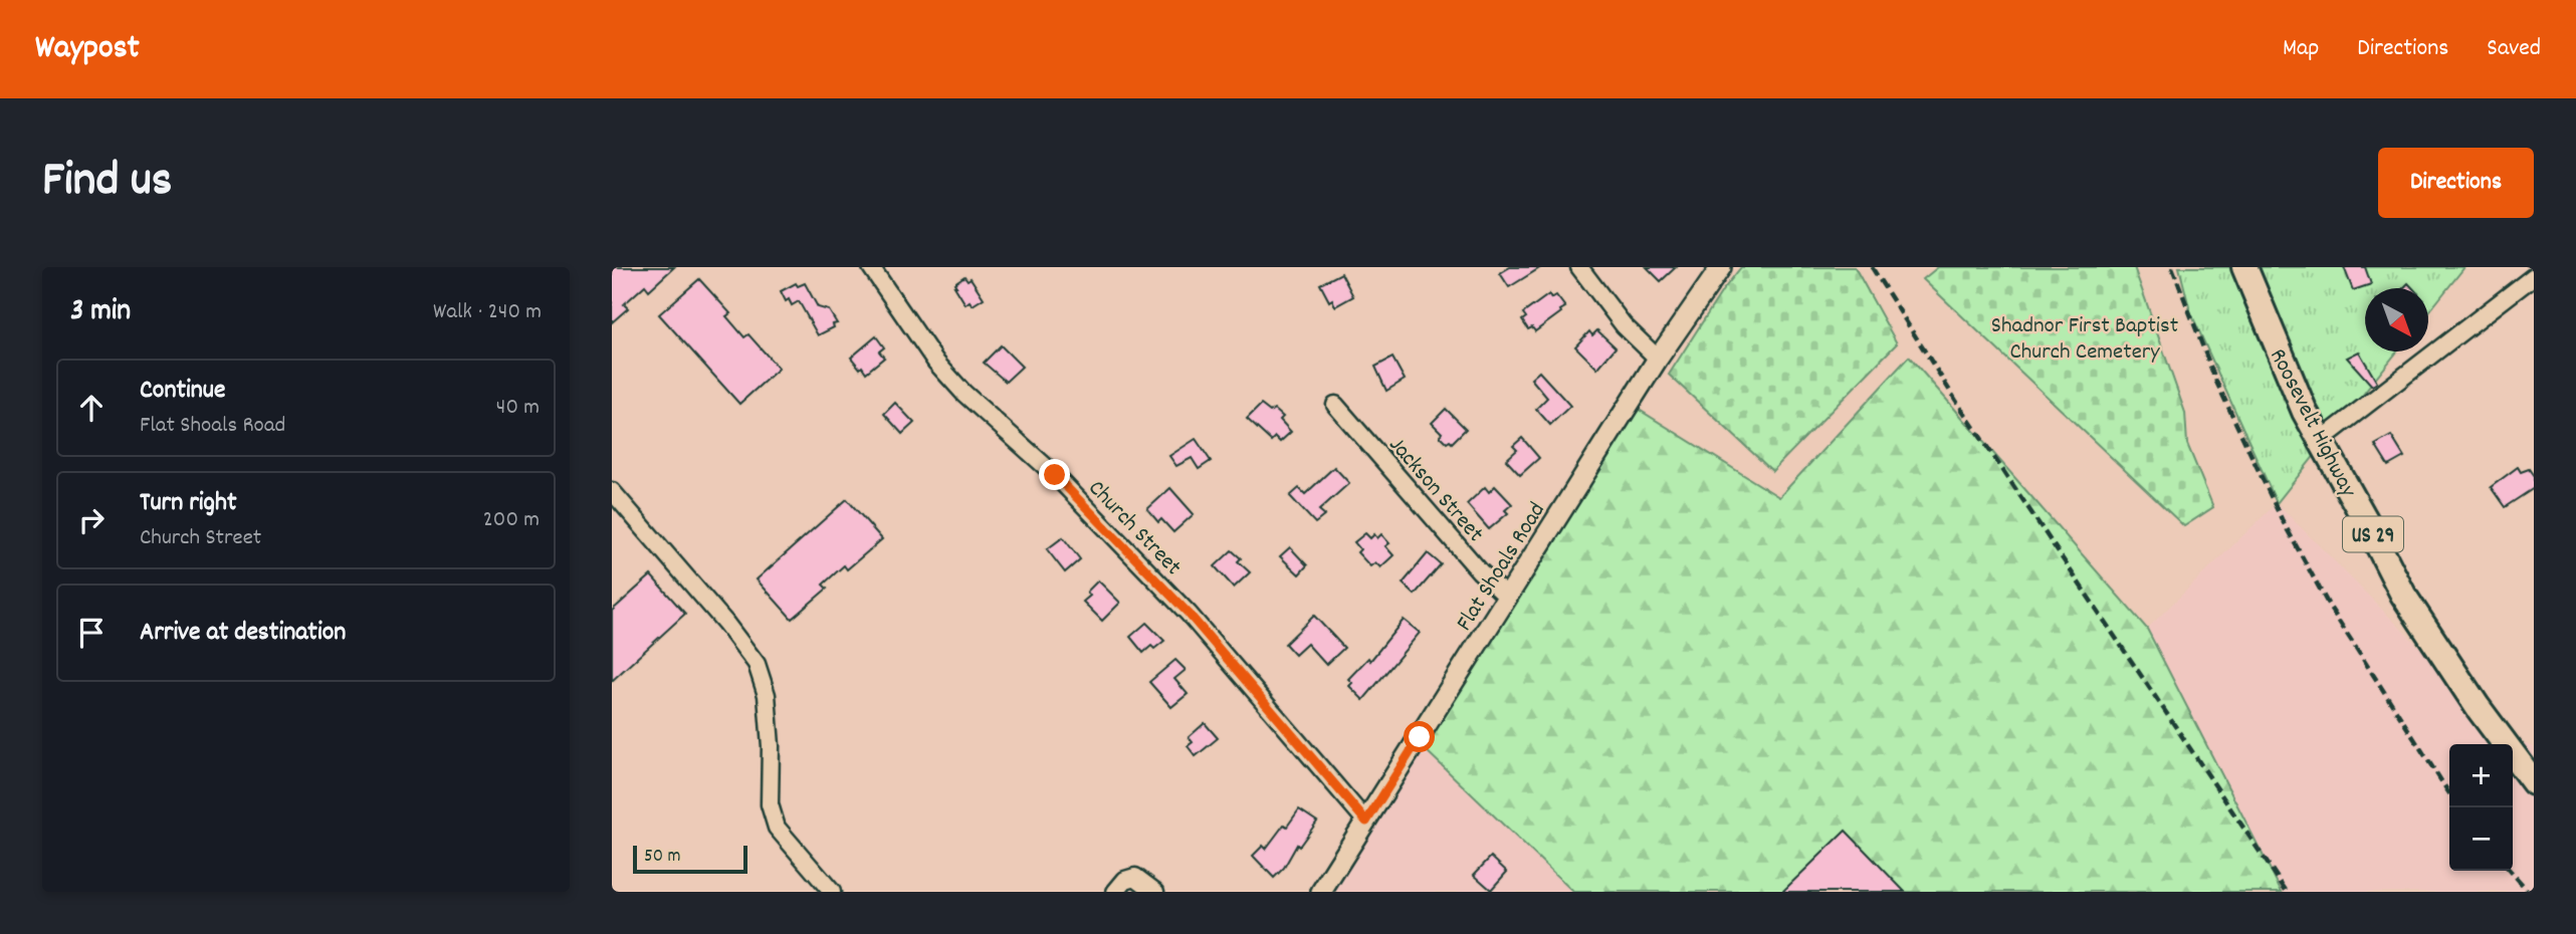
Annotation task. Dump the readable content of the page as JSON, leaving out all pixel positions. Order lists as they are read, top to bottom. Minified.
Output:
{"streets":{"main road":["Roosevelt Highway","US 29"],"street":["Jackson Street","Church Street","Flat Shoals Road"]},"crossings":[["Jackson Street","Flat Shoals Road"],["Church Street","Flat Shoals Road"]],"parks":["Shadnor First Baptist Church Cemetery"],"scale_bar":"50 m","north":"bottom right","page":{"header":"Waypost","nav":["Map","Directions","Saved"],"title":"Find us","buttons":"Directions","heading":["3 min","Walk · 240 m"],"list":[["Continue","Flat Shoals Road","40 m"],["Turn right","Church Street","200 m"],"Arrive at destination"],"map_buttons":["+","−"],"scale":"50 m"}}
